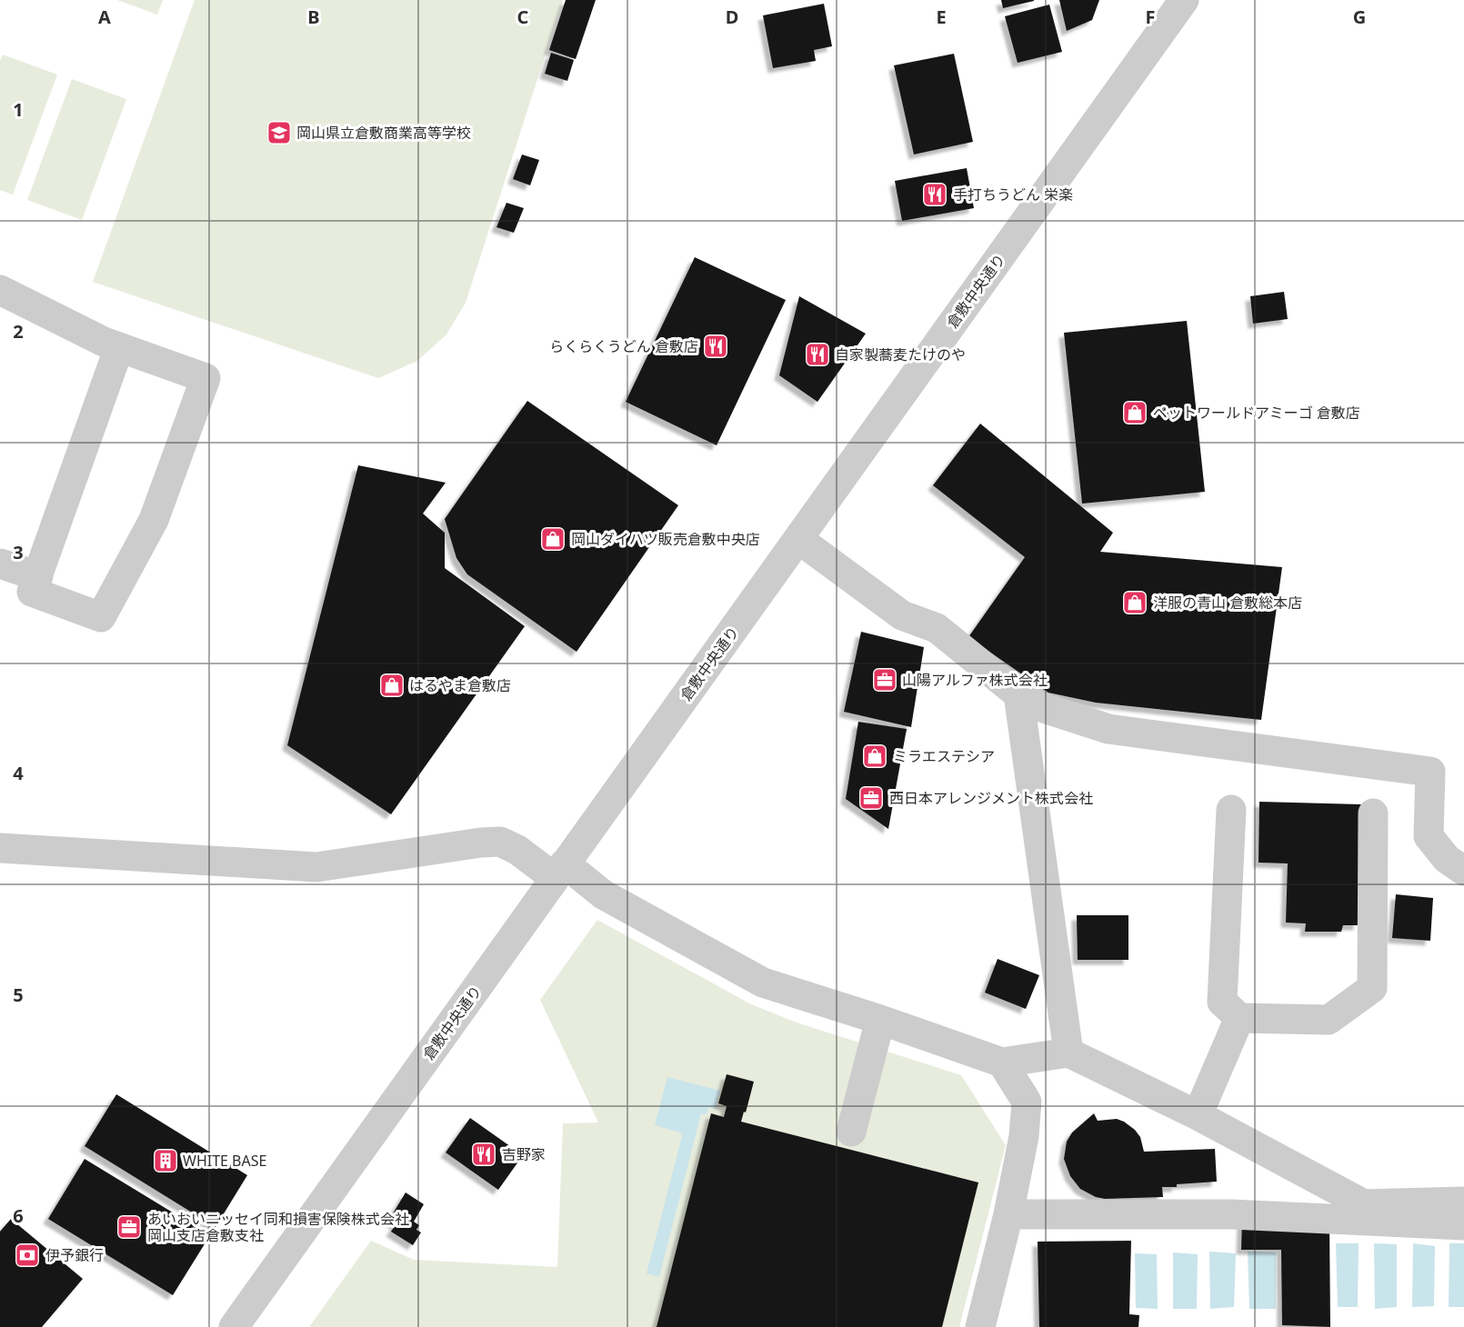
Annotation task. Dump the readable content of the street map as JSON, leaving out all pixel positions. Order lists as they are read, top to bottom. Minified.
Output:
{"streets":{"street":["倉敷中央通り"]},"places":{"school or university":["岡山県立倉敷商業高等学校"],"restaurant":["手打ちうどん 栄楽","らくらくうどん 倉敷店","自家製蕎麦たけのや","吉野家"],"shop":["ペットワールドアミーゴ 倉敷店","岡山ダイハツ販売倉敷中央店","洋服の青山 倉敷総本店","はるやま倉敷店","ミラエステシア"],"office":["山陽アルファ株式会社","西日本アレンジメント株式会社","あいおいニッセイ同和損害保険株式会社 岡山支店倉敷支社"],"building":["WHITE BASE"],"bank":["伊予銀行"]},"grid":{"columns":["A","B","C","D","E","F","G"],"rows":["1","2","3","4","5","6"]}}
